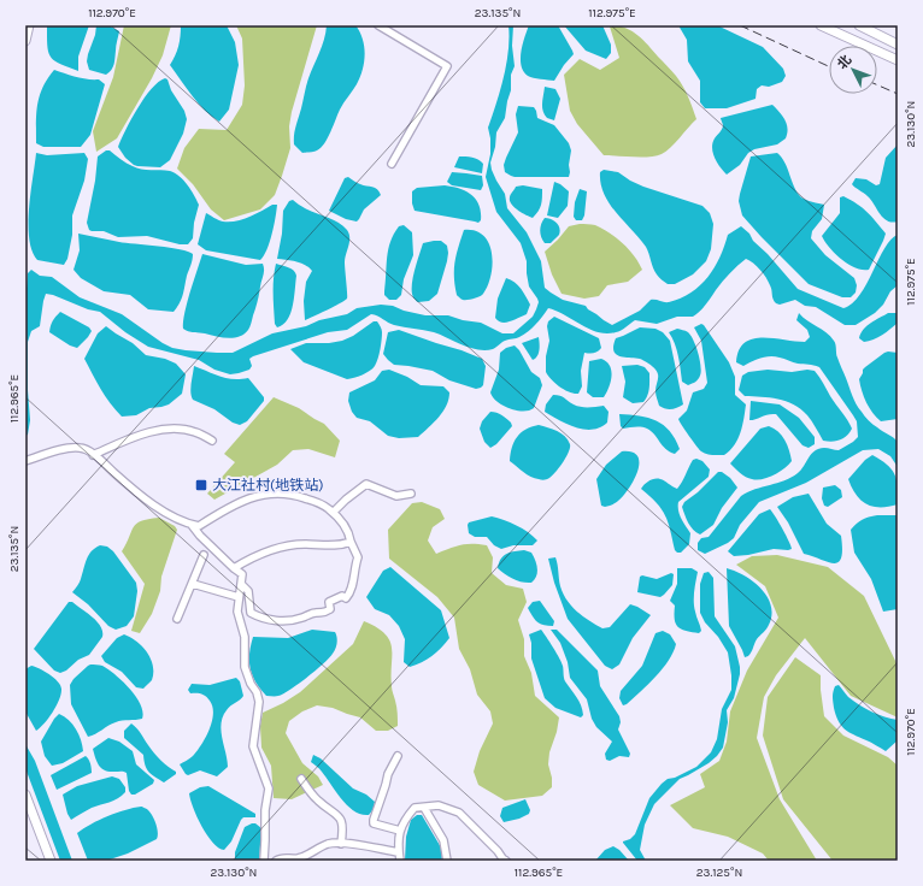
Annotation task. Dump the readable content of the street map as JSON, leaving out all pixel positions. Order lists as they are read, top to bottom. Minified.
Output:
{"places":{"transit":["大江社村(地铁站)"]},"north":"top left","coordinates":["112.970°E","23.135°N","112.975°E","23.130°N","112.965°E","23.125°N"]}
